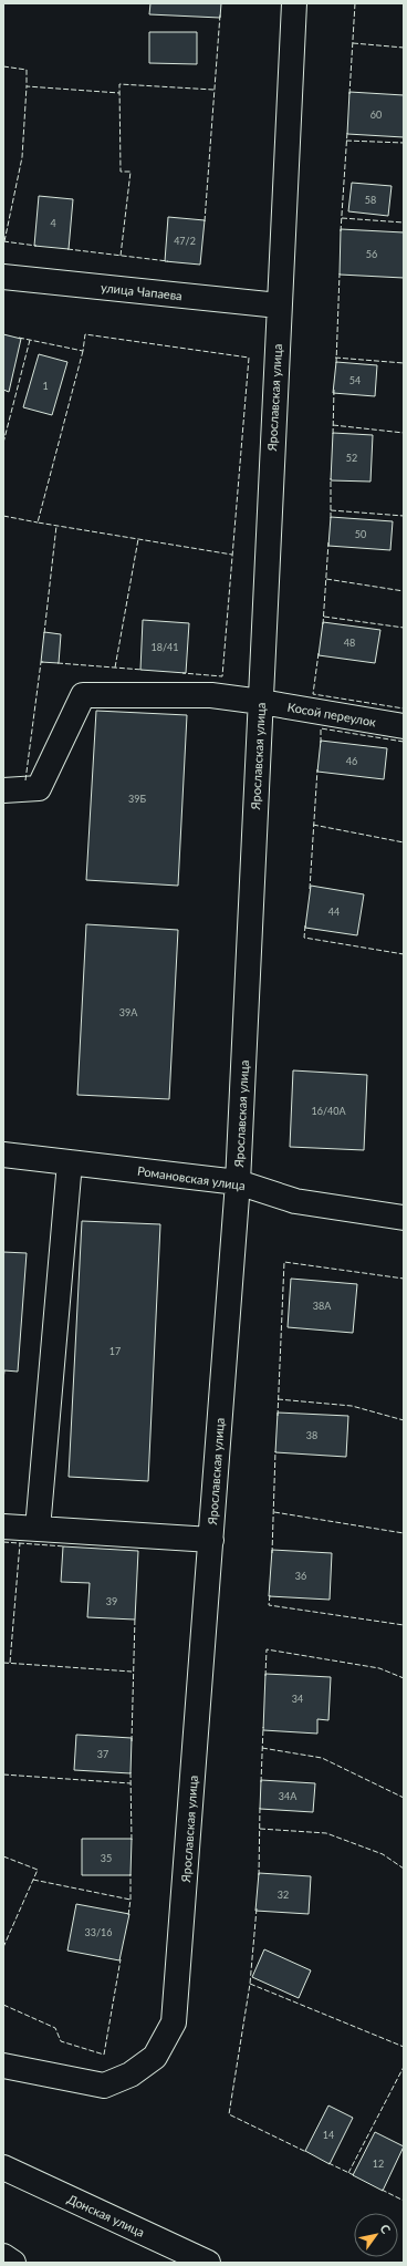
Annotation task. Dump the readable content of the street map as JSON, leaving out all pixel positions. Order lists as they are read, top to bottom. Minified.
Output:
{"streets":{"street":["улица Чапаева","Ярославская улица","Косой переулок","Романовская улица","Донская улица"]},"crossings":[["улица Чапаева","Ярославская улица"],["Ярославская улица","Косой переулок"],["Ярославская улица","Романовская улица"]],"house_numbers":["60","58","4","47/2","56","54","1","52","50","48","18/41","46","39Б","44","39А","16/40А","38А","17","38","36","39","34","37","34А","35","32","33/16","14","12"],"north":"top right"}
